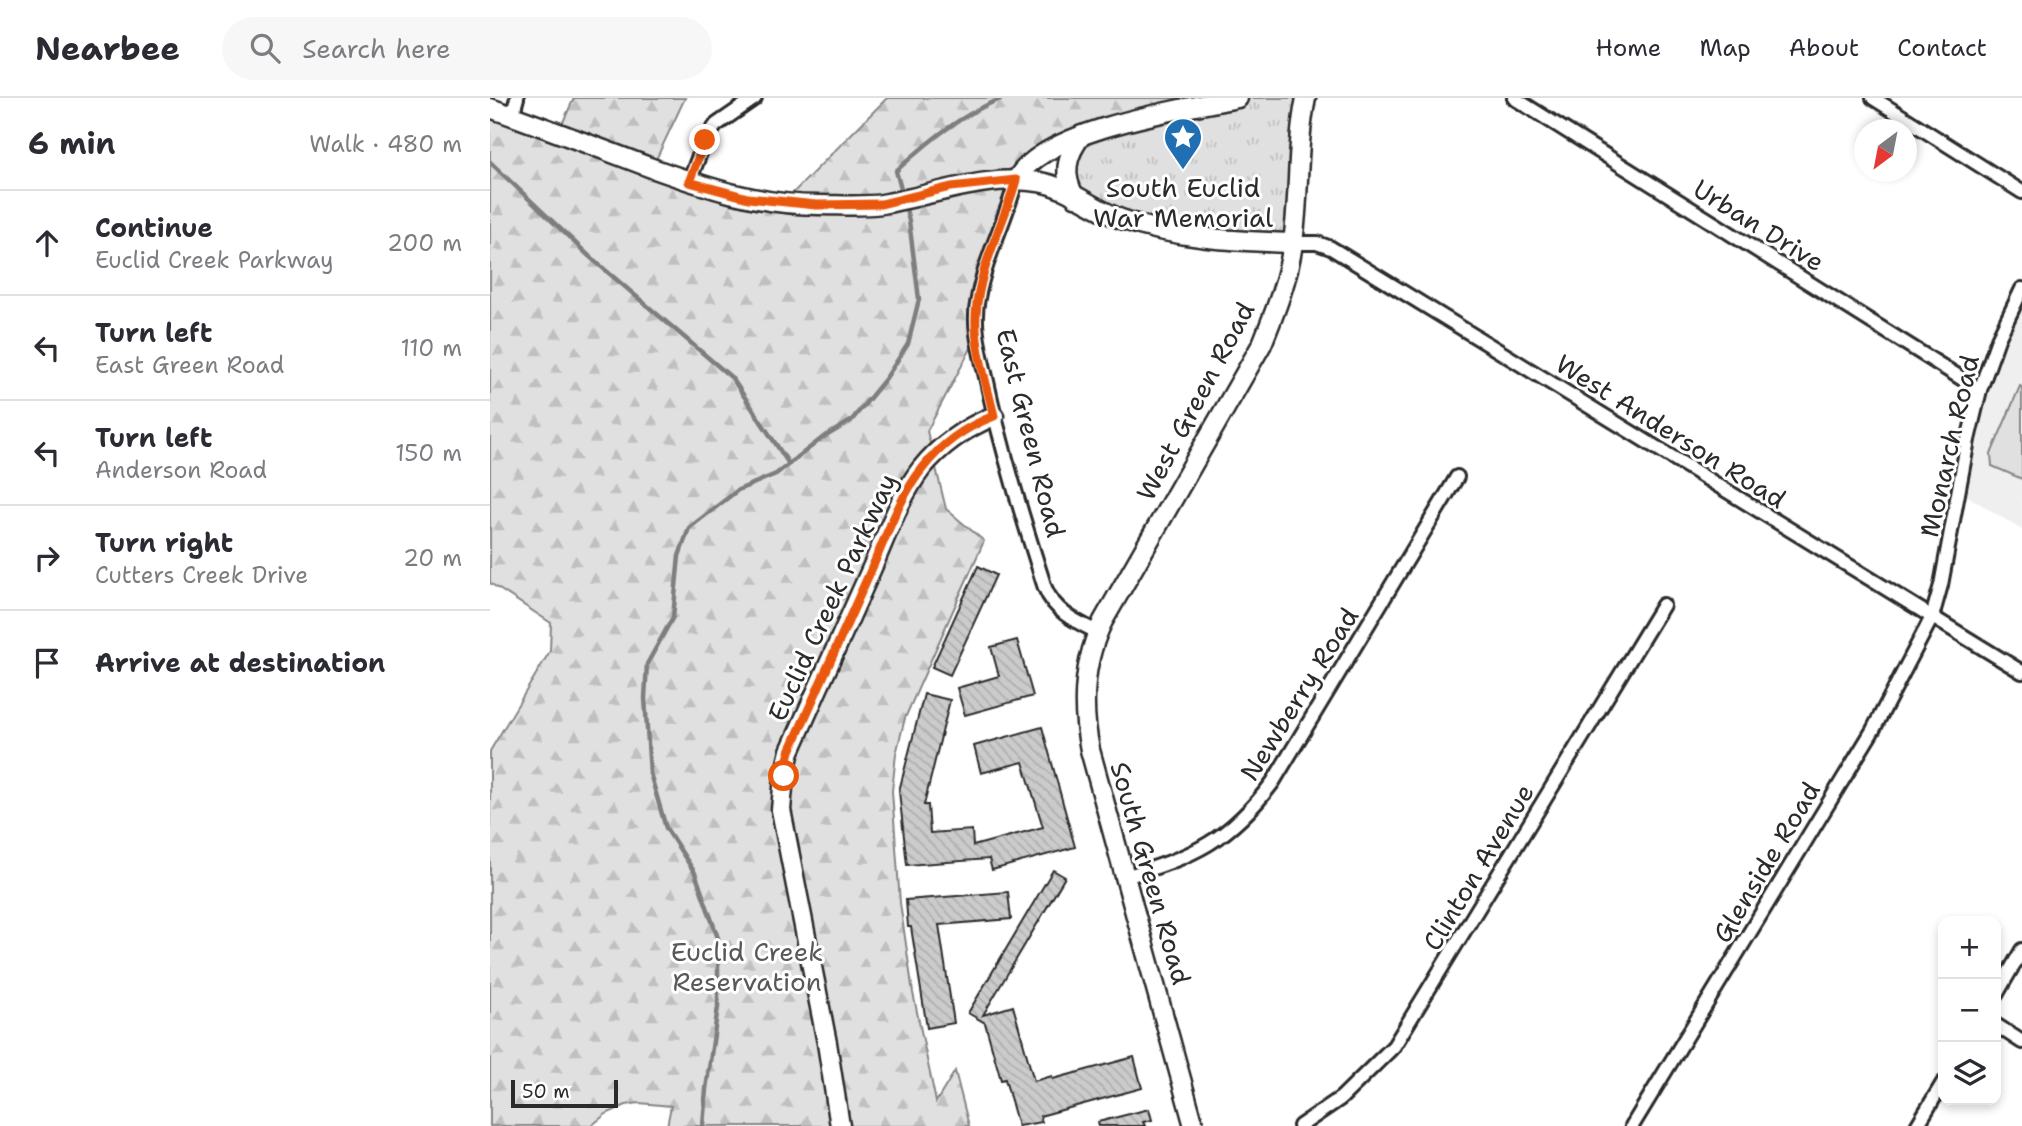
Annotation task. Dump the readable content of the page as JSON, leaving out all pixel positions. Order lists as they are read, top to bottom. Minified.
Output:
{"streets":{"street":["Urban Drive","West Green Road","West Anderson Road","East Green Road","Monarch Road","Euclid Creek Parkway","Newberry Road","Glenside Road","Clinton Avenue","South Green Road"]},"crossings":[["Urban Drive","Monarch Road"],["West Green Road","West Anderson Road"],["West Green Road","East Green Road"],["West Green Road","South Green Road"],["West Anderson Road","Monarch Road"],["West Anderson Road","Glenside Road"],["East Green Road","Euclid Creek Parkway"],["East Green Road","South Green Road"],["Monarch Road","Glenside Road"],["Newberry Road","South Green Road"]],"parks":["Euclid Creek Reservation"],"places":{"place":["South Euclid War Memorial"]},"scale_bar":"50 m","north":"bottom left","page":{"header":"Nearbee","search":"Search here","nav":["Home","Map","About","Contact"],"heading":["6 min","Walk · 480 m"],"list":[["Continue","Euclid Creek Parkway","200 m"],["Turn left","East Green Road","110 m"],["Turn left","Anderson Road","150 m"],["Turn right","Cutters Creek Drive","20 m"],"Arrive at destination"],"map_buttons":["+","−"],"scale":"50 m"}}
